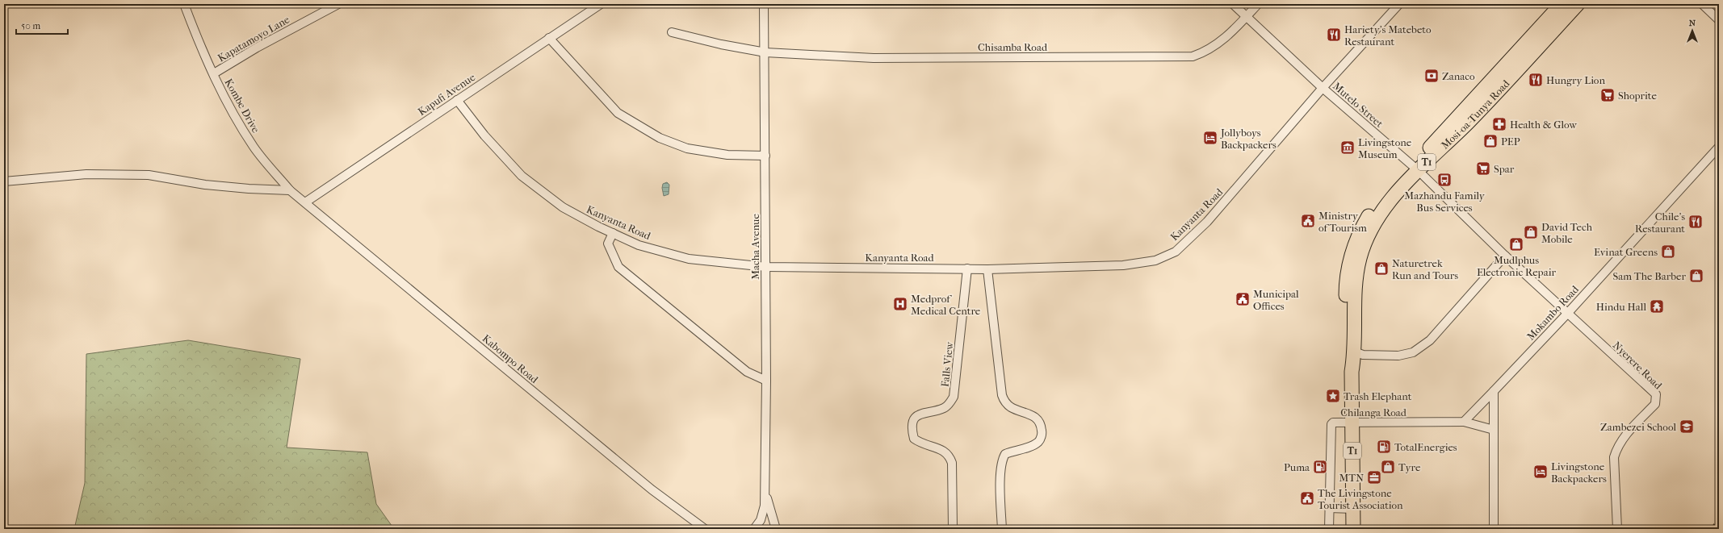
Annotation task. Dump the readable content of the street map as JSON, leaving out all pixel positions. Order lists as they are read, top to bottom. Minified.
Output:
{"streets":{"highway":["Mosi-oa-Tunya Road","T1"],"street":["Kapatamoyo Lane","Chisamba Road","Kapufi Avenue","Mutelo Street","Kombe Drive","Kanyanta Road","Macha Avenue","Mokambo Road","Kabompo Road","Falls View","Nyerere Road","Chilanga Road"]},"crossings":[["Kapatamoyo Lane","Kombe Drive"],["Chisamba Road","Mutelo Street"],["Chisamba Road","Macha Avenue"],["Kapufi Avenue","Kombe Drive"],["Kapufi Avenue","Kanyanta Road"],["Kapufi Avenue","Kabompo Road"],["Mutelo Street","Mosi-oa-Tunya Road"],["Mutelo Street","Kanyanta Road"],["Mutelo Street","Mokambo Road"],["Mutelo Street","Nyerere Road"],["Kombe Drive","Kabompo Road"],["Mosi-oa-Tunya Road","T1"],["T1","Chilanga Road"],["Kanyanta Road","Macha Avenue"],["Kanyanta Road","Falls View"],["Mokambo Road","Nyerere Road"]],"places":{"restaurant":["Hariety's Matebeto Restaurant","Hungry Lion","Chile's Restaurant"],"bank":["Zanaco"],"supermarket":["Shoprite","Spar"],"pharmacy":["Health & Glow"],"hotel":["Jollyboys Backpackers","Livingstone Backpackers"],"shop":["PEP","David Tech Mobile","Mudlphus Electronic Repair","Evinat Greens","Naturetrek Run and Tours","Sam The Barber","Tyre"],"museum":["Livingstone Museum"],"bus stop":["Mazhandu Family Bus Services"],"public building":["Ministry of Tourism","Municipal Offices","The Livingstone Tourist Association"],"hospital":["Medprof Medical Centre"],"temple":["Hindu Hall"],"place":["Trash Elephant"],"school or university":["Zambezei School"],"fuel station":["TotalEnergies","Puma"],"office":["MTN"]},"scale_bar":"50 m","north":"top"}
